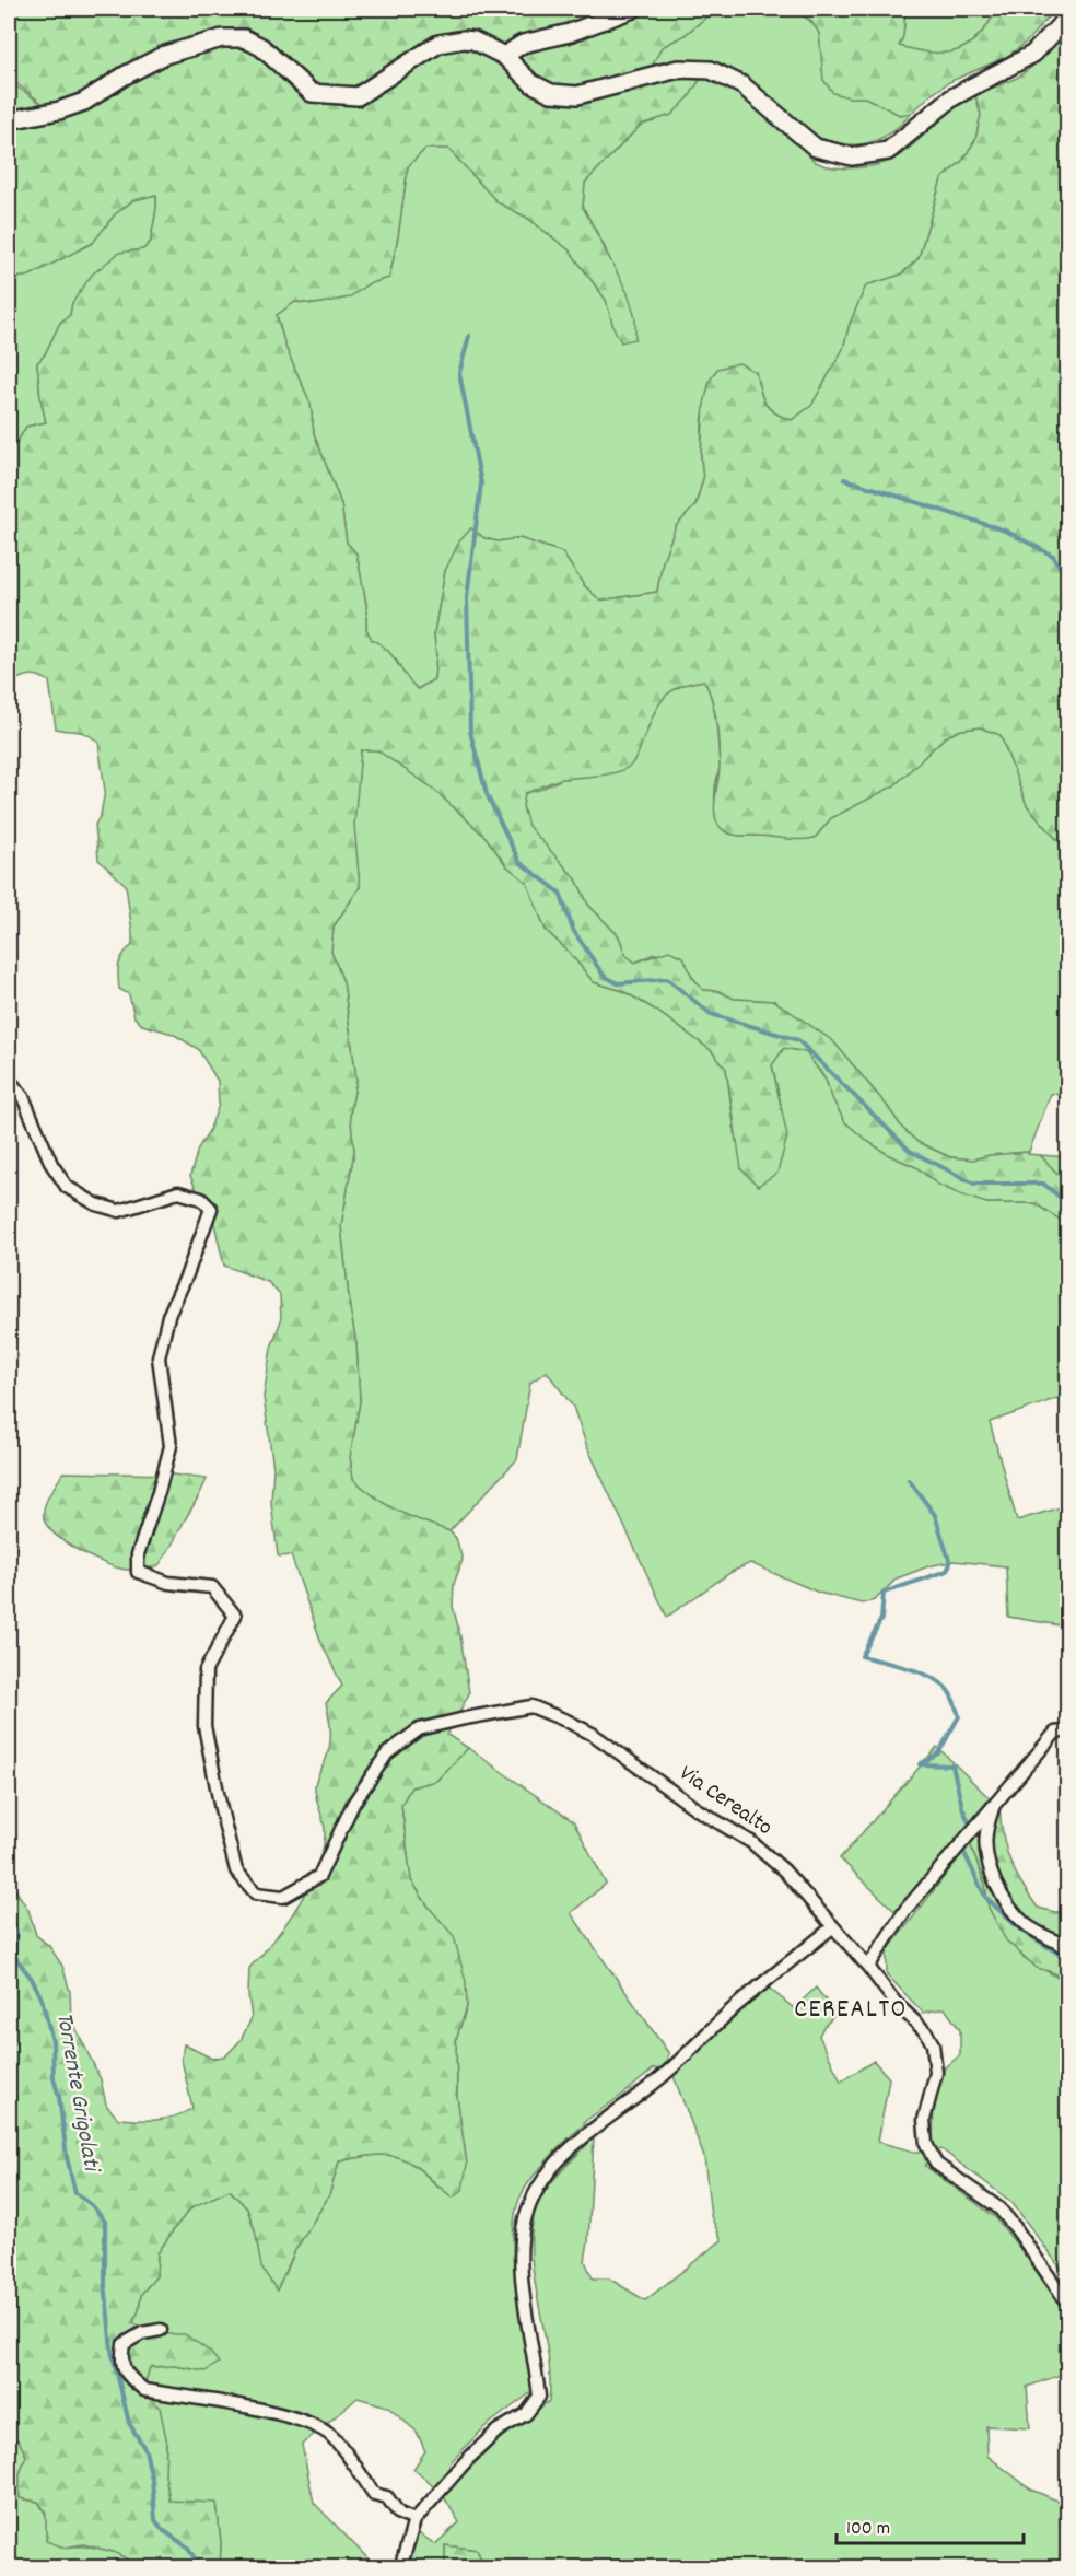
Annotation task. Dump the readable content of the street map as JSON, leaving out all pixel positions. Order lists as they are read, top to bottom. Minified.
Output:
{"streets":{"street":["Via Cerealto"]},"districts":["CEREALTO"],"water":["Torrente Grigolati"],"scale_bar":"100 m"}
